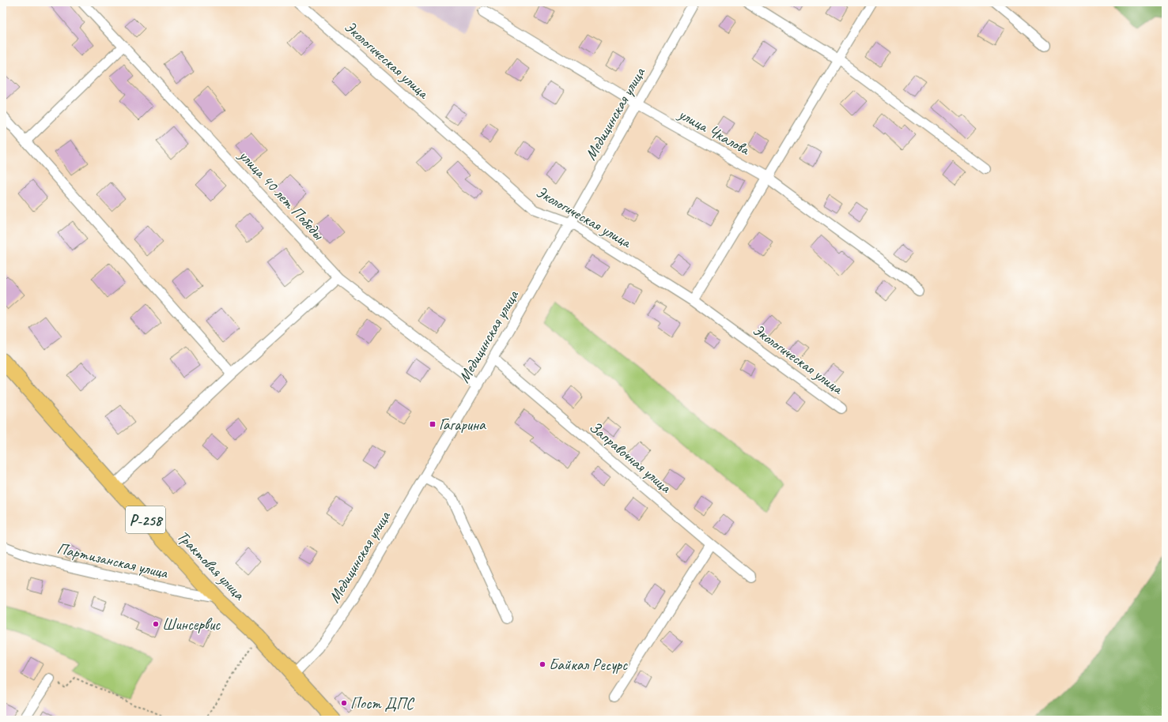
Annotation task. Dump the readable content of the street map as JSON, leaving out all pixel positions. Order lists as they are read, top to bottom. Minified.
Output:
{"streets":{"highway":["Р-258","Трактовая улица"],"street":["Экологическая улица","Медицинская улица","улица Чкалова","улица 40 лет Победы","Заправочная улица","Партизанская улица"]},"crossings":[["Экологическая улица","Медицинская улица"],["Медицинская улица","улица Чкалова"],["Медицинская улица","улица 40 лет Победы"],["Медицинская улица","Заправочная улица"],["Медицинская улица","Трактовая улица"],["Партизанская улица","Трактовая улица"]],"places":{"transit":["Гагарина"],"other":["Шинсервис","Байкал Ресурс","Пост ДПС"]}}
